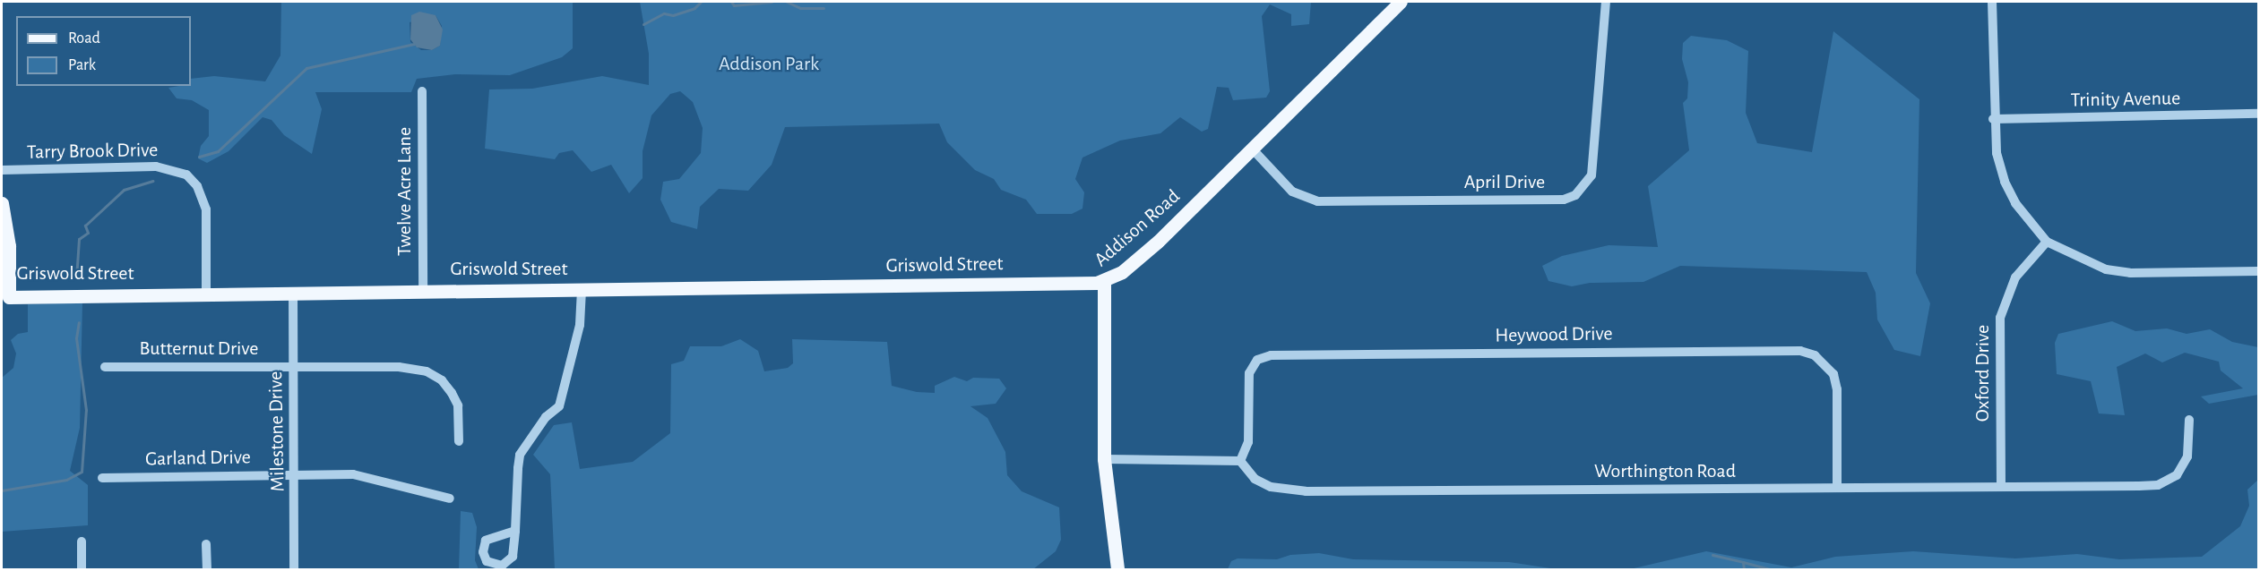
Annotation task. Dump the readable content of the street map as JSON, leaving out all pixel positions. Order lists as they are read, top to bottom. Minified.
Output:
{"streets":{"main road":["Addison Road","Griswold Street"],"street":["Trinity Avenue","Tarry Brook Drive","April Drive","Twelve Acre Lane","Heywood Drive","Butternut Drive","Oxford Drive","Milestone Drive","Garland Drive","Worthington Road"]},"crossings":[["Tarry Brook Drive","Griswold Street"],["April Drive","Addison Road"],["Twelve Acre Lane","Griswold Street"],["Addison Road","Griswold Street"],["Griswold Street","Milestone Drive"],["Heywood Drive","Worthington Road"],["Butternut Drive","Milestone Drive"],["Oxford Drive","Worthington Road"],["Milestone Drive","Garland Drive"]],"parks":["Addison Park"],"legend":["Road","Park"]}
